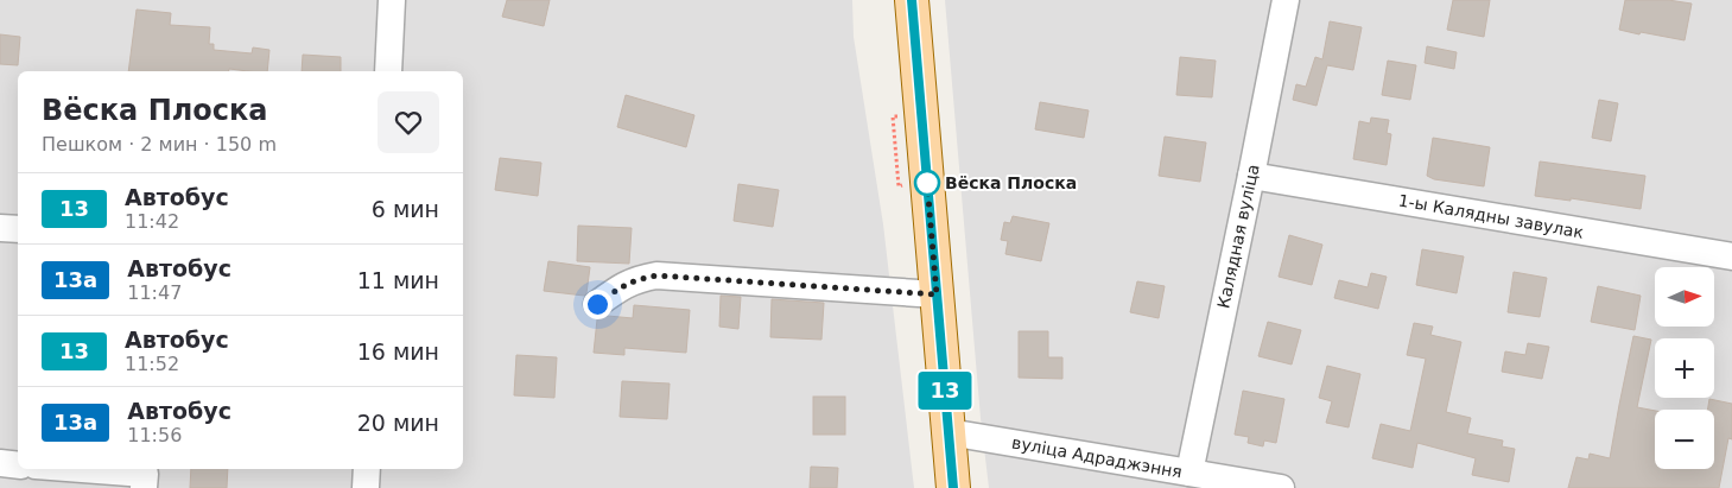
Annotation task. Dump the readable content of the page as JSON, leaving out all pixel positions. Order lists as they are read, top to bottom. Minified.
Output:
{"streets":{"street":["1-ы Калядны завулак","Калядная вуліца","вуліца Адраджэння"]},"crossings":[["1-ы Калядны завулак","Калядная вуліца"],["Калядная вуліца","вуліца Адраджэння"]],"places":["Вёска Плоска"],"lines":["bus line 13"],"north":"right","page":{"on_map":"13","heading":["Вёска Плоска","Пешком · 2 мин · 150 m"],"list":[{"mark":"13","name":"Автобус","note":"11:42","value":"6 мин"},{"mark":"13а","name":"Автобус","note":"11:47","value":"11 мин"},{"mark":"13","name":"Автобус","note":"11:52","value":"16 мин"},{"mark":"13а","name":"Автобус","note":"11:56","value":"20 мин"}],"map_buttons":["+","−"]}}
